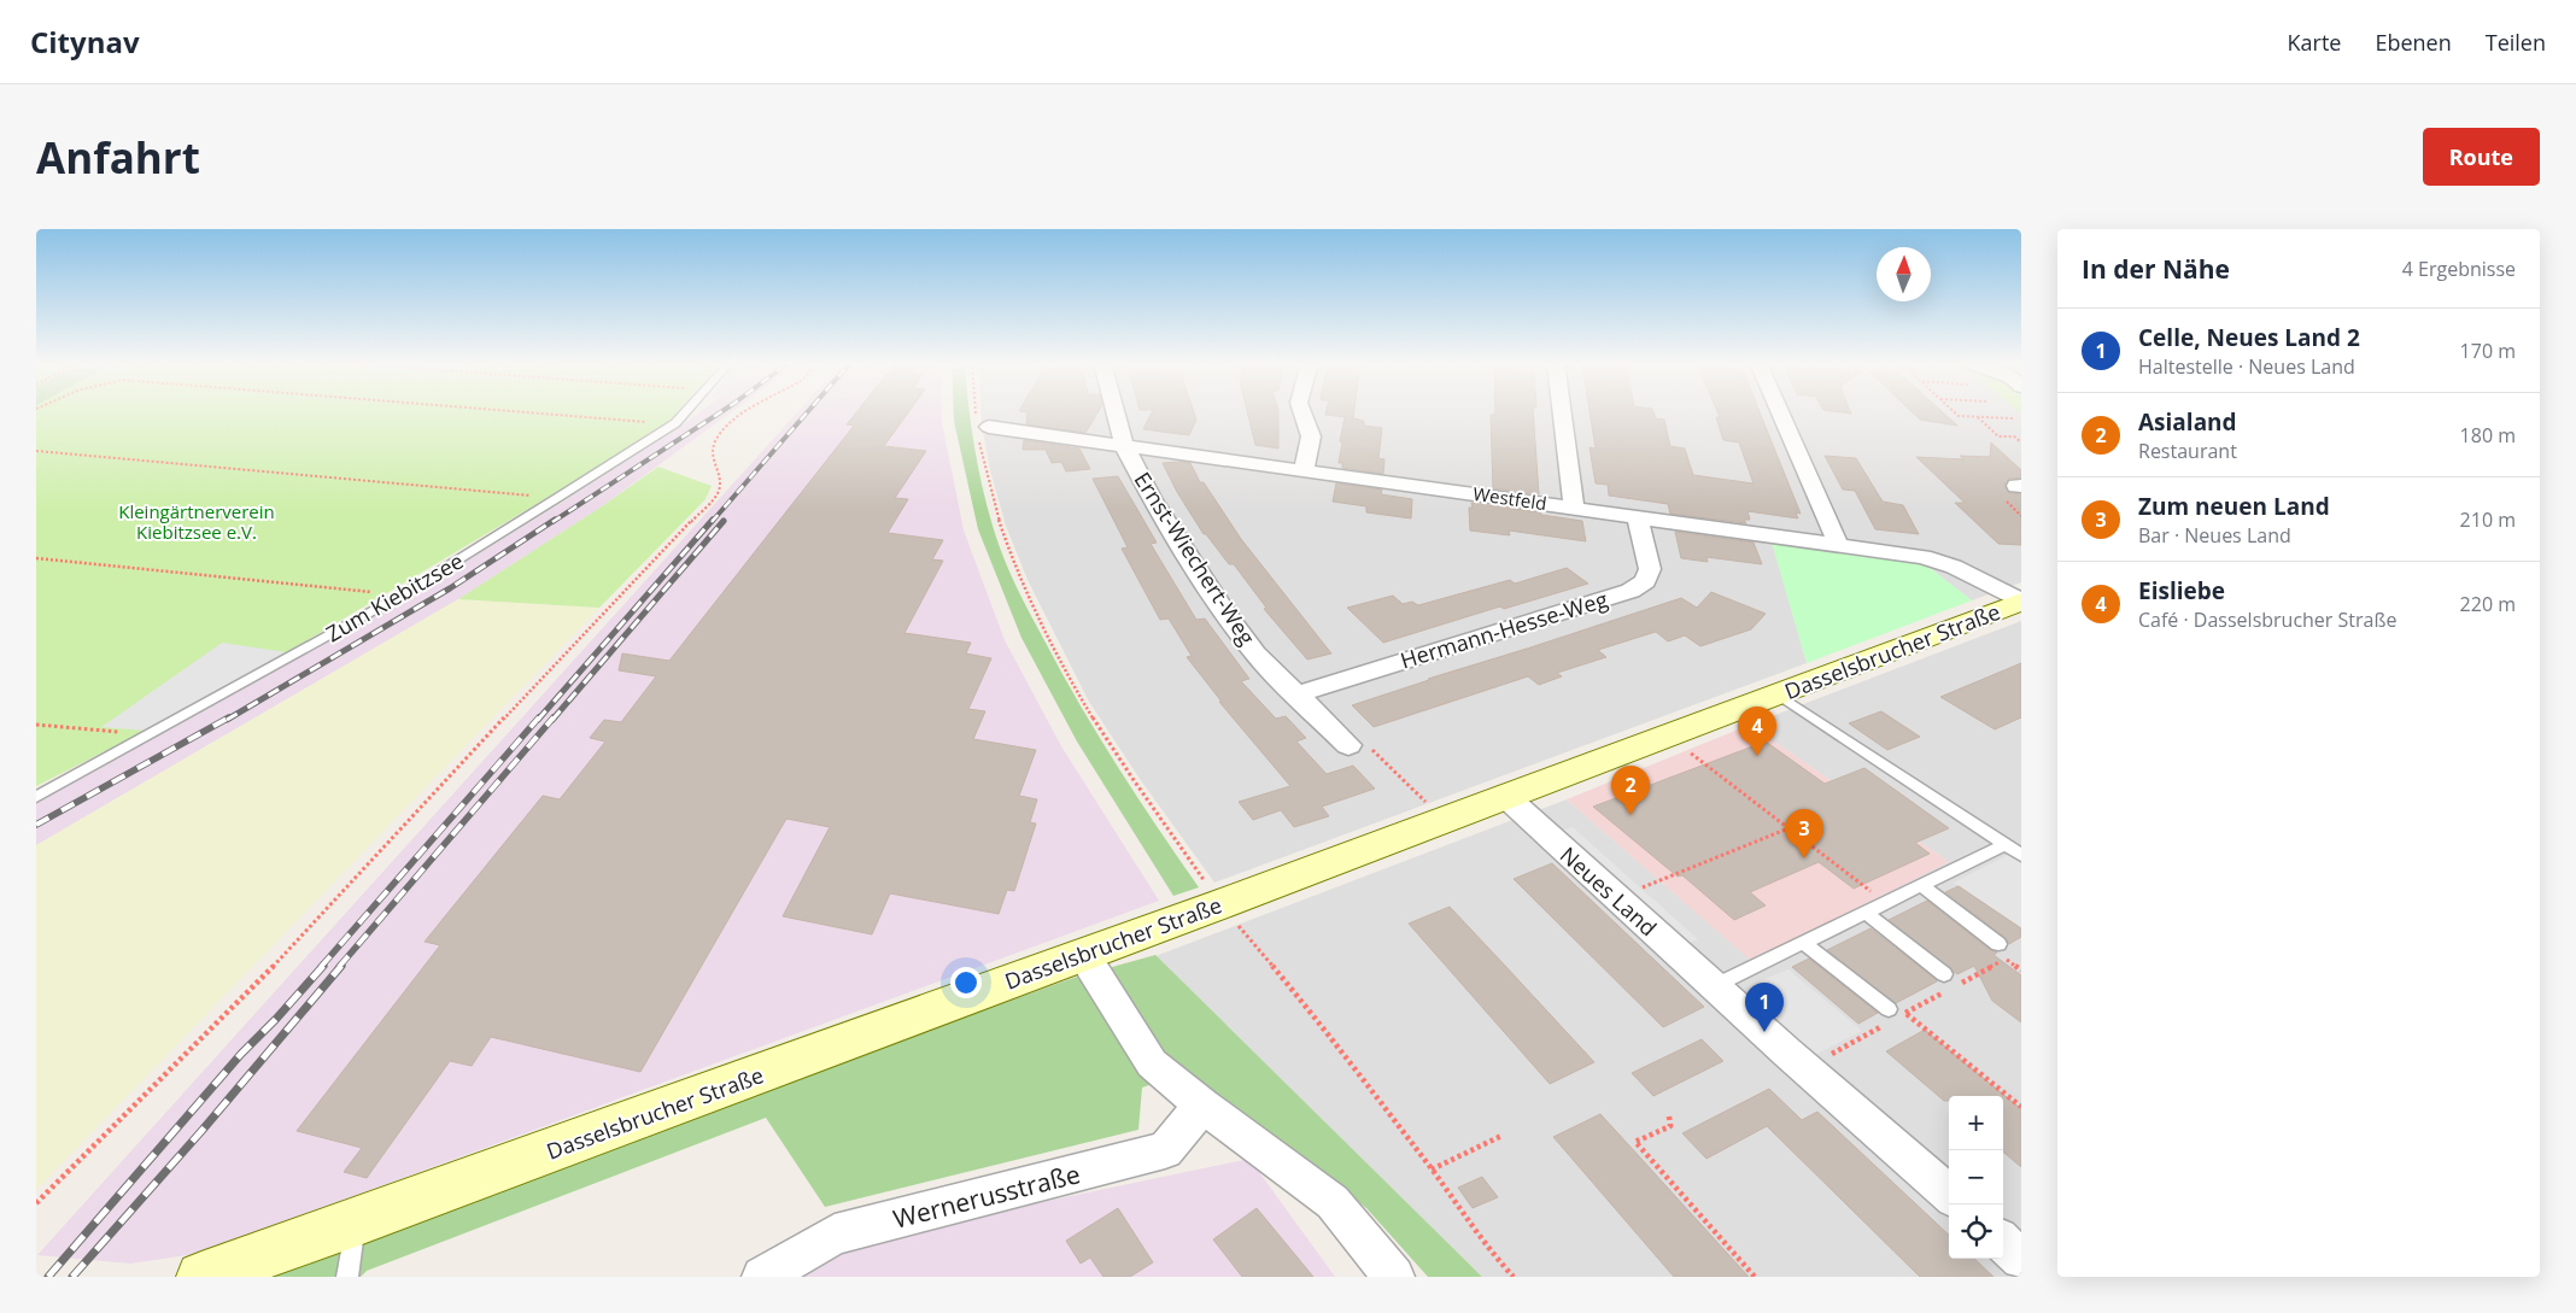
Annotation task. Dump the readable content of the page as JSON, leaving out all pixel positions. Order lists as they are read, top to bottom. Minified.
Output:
{"streets":{"street":["Westfeld","Ernst-Wiechert-Weg","Hermann-Hesse-Weg","Dasselsbrucher Straße","Neues Land","Wernerusstraße"],"lane":["Zum Kiebitzsee"]},"crossings":[["Westfeld","Ernst-Wiechert-Weg"],["Westfeld","Hermann-Hesse-Weg"],["Westfeld","Dasselsbrucher Straße"],["Ernst-Wiechert-Weg","Hermann-Hesse-Weg"],["Dasselsbrucher Straße","Neues Land"]],"parks":["Kleingärtnerverein Kiebitzsee e.V."],"north":"top","page":{"header":"Citynav","nav":["Karte","Ebenen","Teilen"],"buttons":"Route","title":"Anfahrt","heading":["In der Nähe","4 Ergebnisse"],"list":[{"mark":"1","name":"Celle, Neues Land 2","note":"Haltestelle · Neues Land","value":"170 m"},{"mark":"2","name":"Asialand","note":"Restaurant","value":"180 m"},{"mark":"3","name":"Zum neuen Land","note":"Bar · Neues Land","value":"210 m"},{"mark":"4","name":"Eisliebe","note":"Café · Dasselsbrucher Straße","value":"220 m"}],"pins":["4","2","3","1"],"map_buttons":["+","−"]}}
